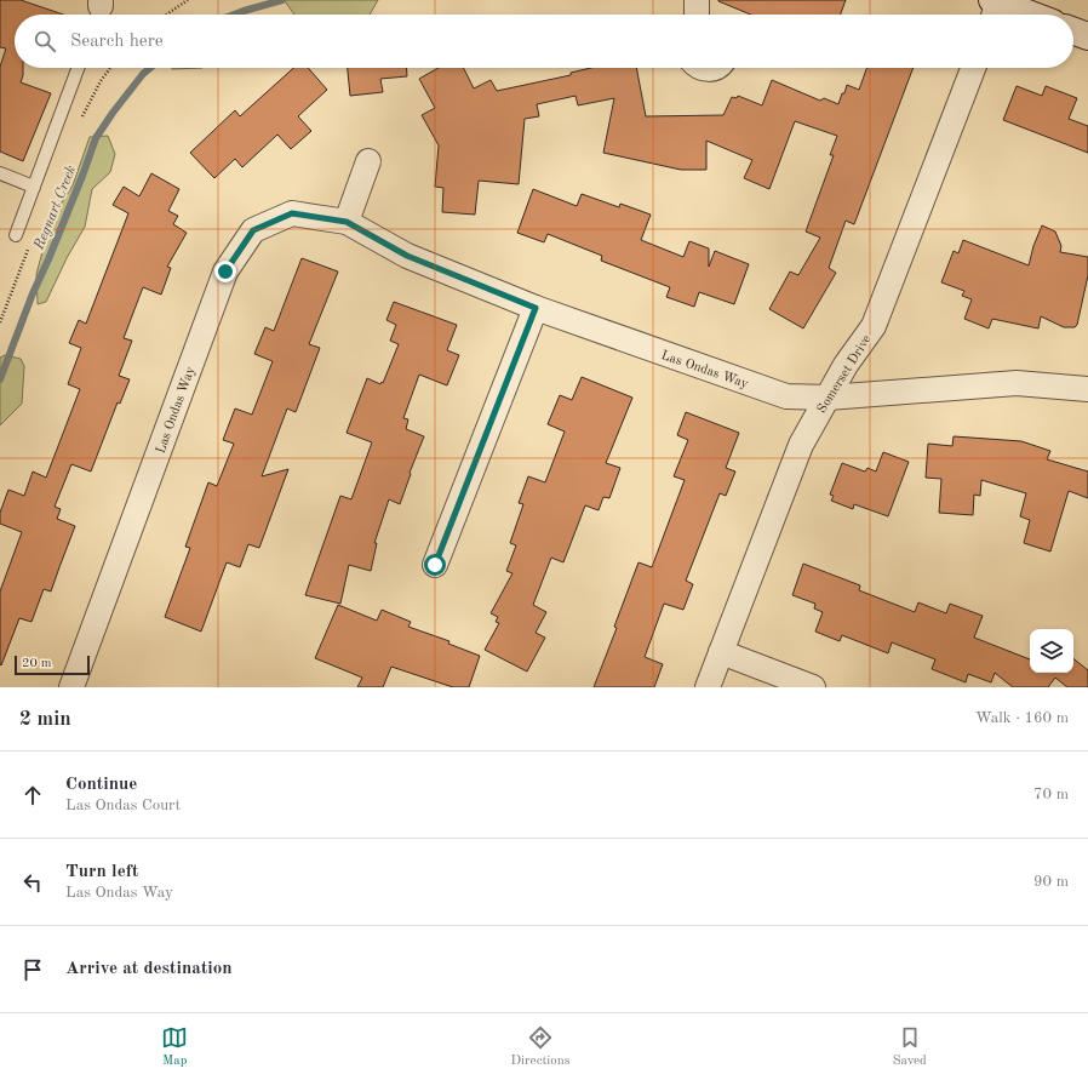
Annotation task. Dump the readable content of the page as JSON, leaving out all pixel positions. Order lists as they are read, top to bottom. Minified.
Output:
{"streets":{"street":["Las Ondas Way","Somerset Drive"]},"crossings":[["Las Ondas Way","Somerset Drive"]],"water":["Regnart Creek"],"scale_bar":"20 m","page":{"search":"Search here","scale":"20 m","heading":["2 min","Walk · 160 m"],"list":[["Continue","Las Ondas Court","70 m"],["Turn left","Las Ondas Way","90 m"],"Arrive at destination"],"nav":["Map","Directions","Saved"]}}
